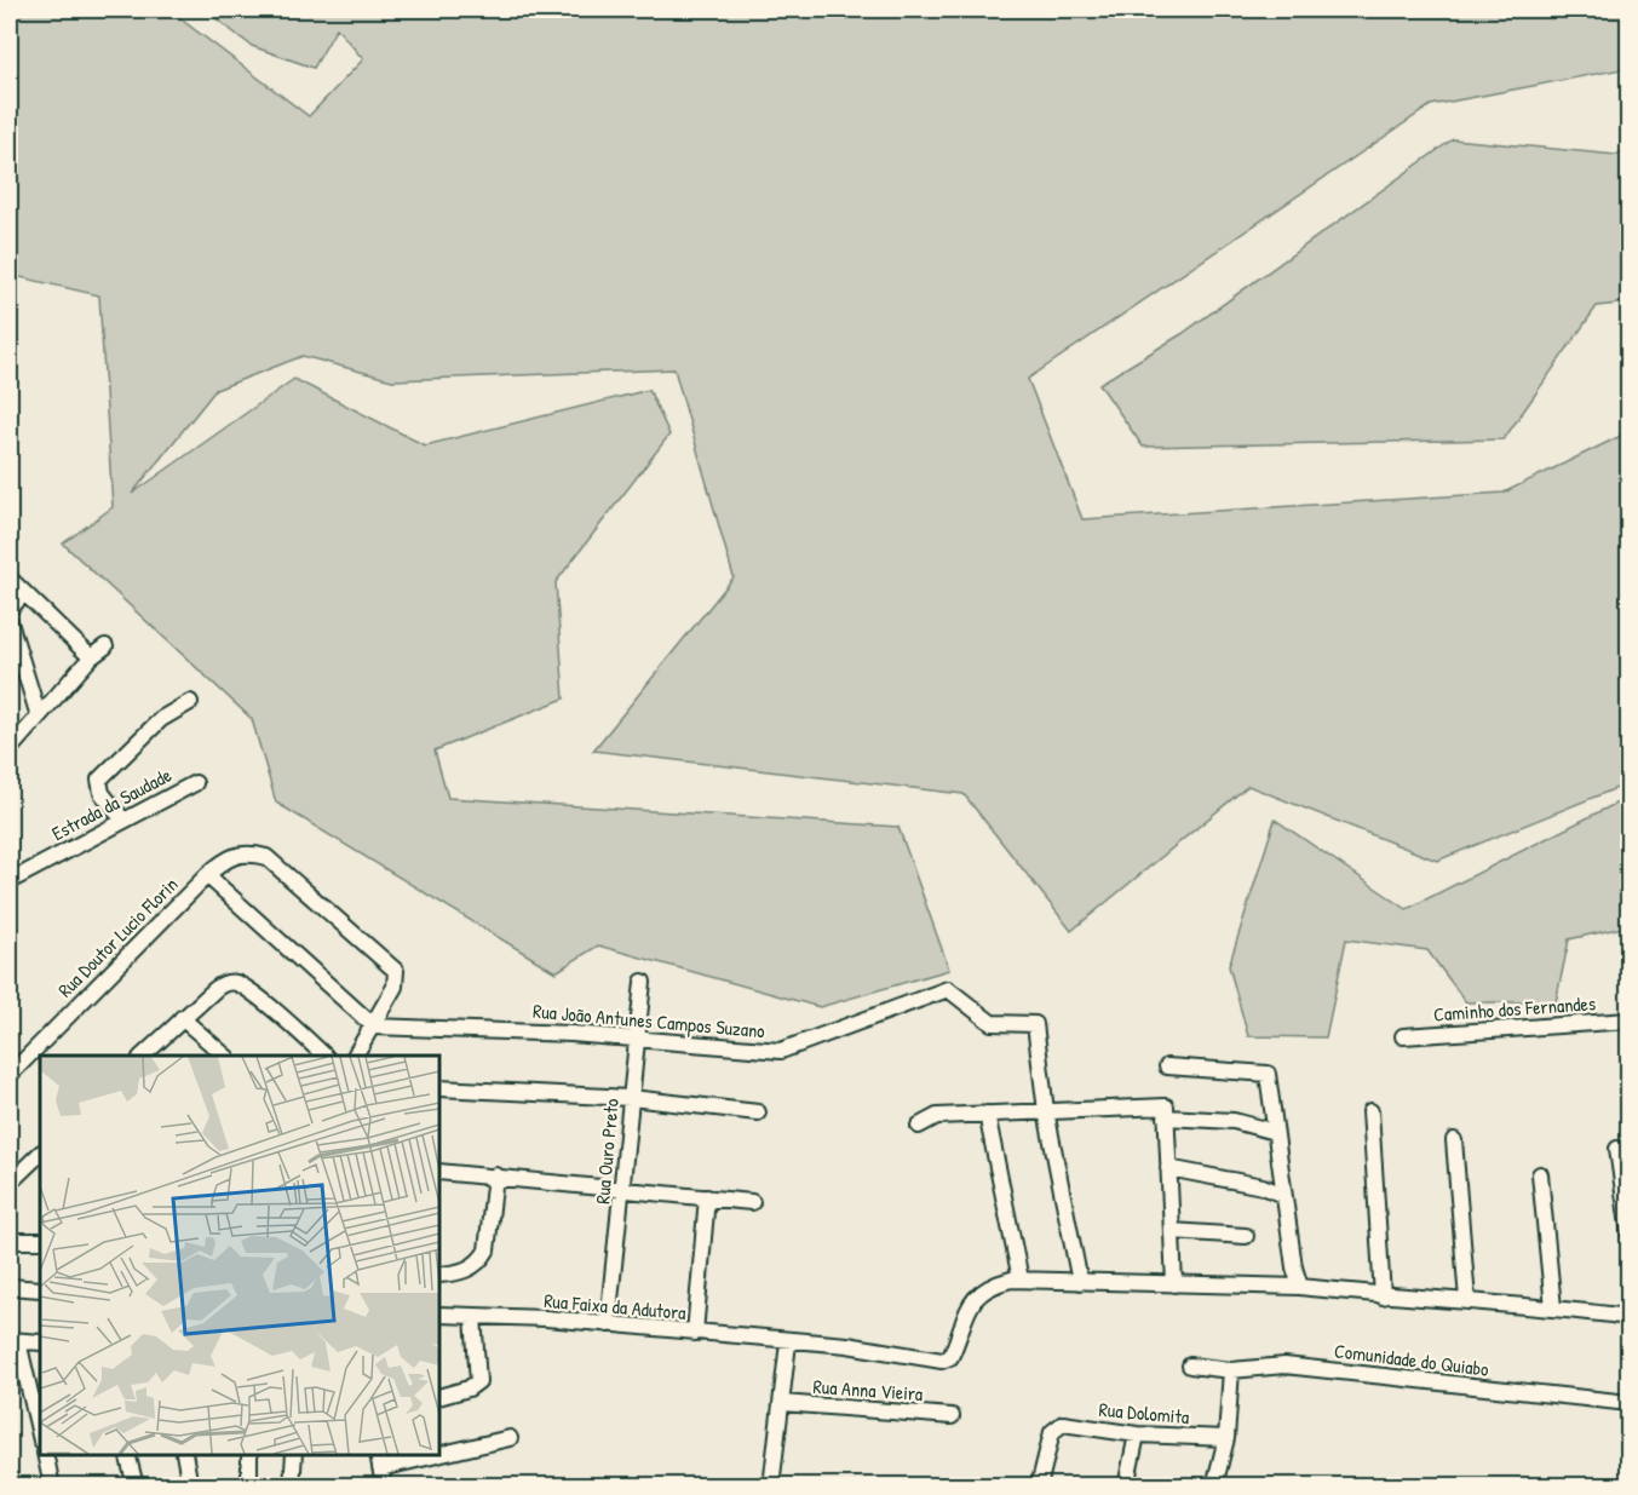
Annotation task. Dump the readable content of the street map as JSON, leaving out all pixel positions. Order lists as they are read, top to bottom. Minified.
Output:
{"streets":{"street":["Estrada da Saudade","Rua Doutor Lucio Florin","Caminho dos Fernandes","Rua João Antunes Campos Suzano","Rua Ouro Preto","Rua Faixa da Adutora","Comunidade do Quiabo","Rua Anna Vieira","Rua Dolomita"]},"crossings":[["Rua Doutor Lucio Florin","Rua João Antunes Campos Suzano"],["Rua João Antunes Campos Suzano","Rua Ouro Preto"],["Rua Ouro Preto","Rua Faixa da Adutora"]]}
